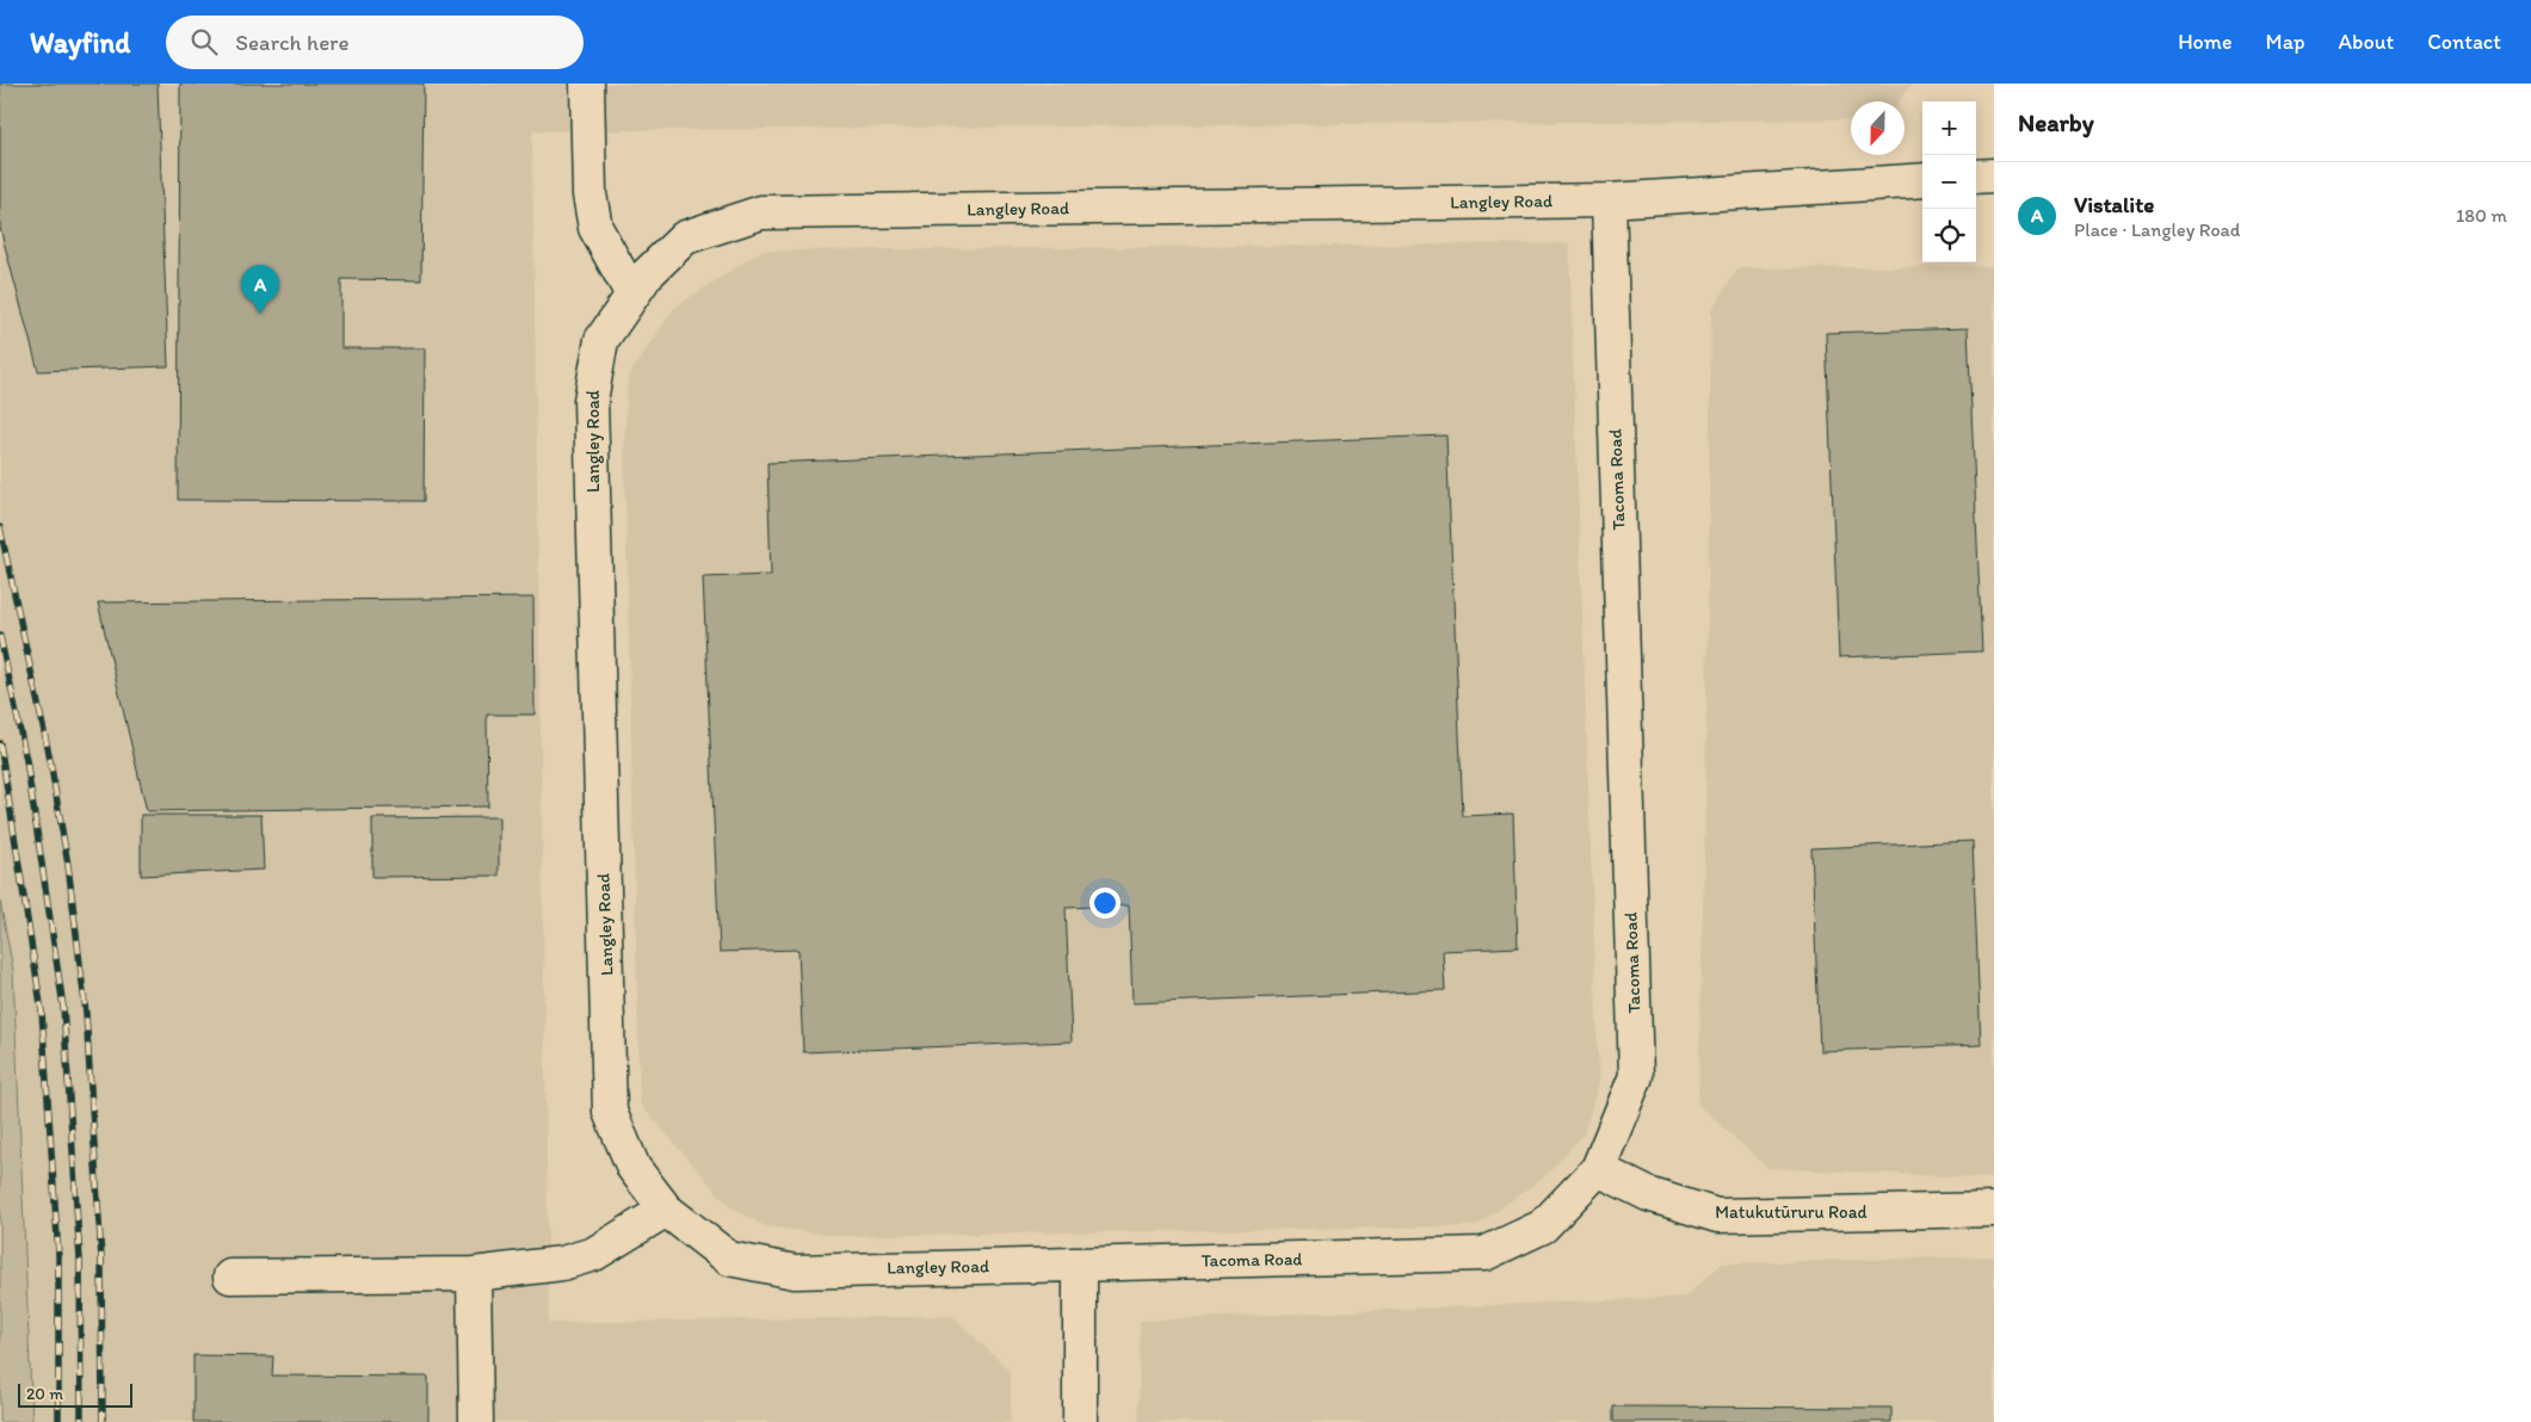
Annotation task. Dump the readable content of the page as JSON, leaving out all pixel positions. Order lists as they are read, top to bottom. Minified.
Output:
{"streets":{"street":["Langley Road","Tacoma Road","Matukutūruru Road"]},"crossings":[["Langley Road","Tacoma Road"],["Tacoma Road","Matukutūruru Road"]],"scale_bar":"20 m","north":"bottom","page":{"header":"Wayfind","search":"Search here","nav":["Home","Map","About","Contact"],"heading":"Nearby","map_buttons":["+","−"],"list":[{"mark":"A","name":"Vistalite","note":"Place · Langley Road","value":"180 m"}],"pins":"A","scale":"20 m"}}
